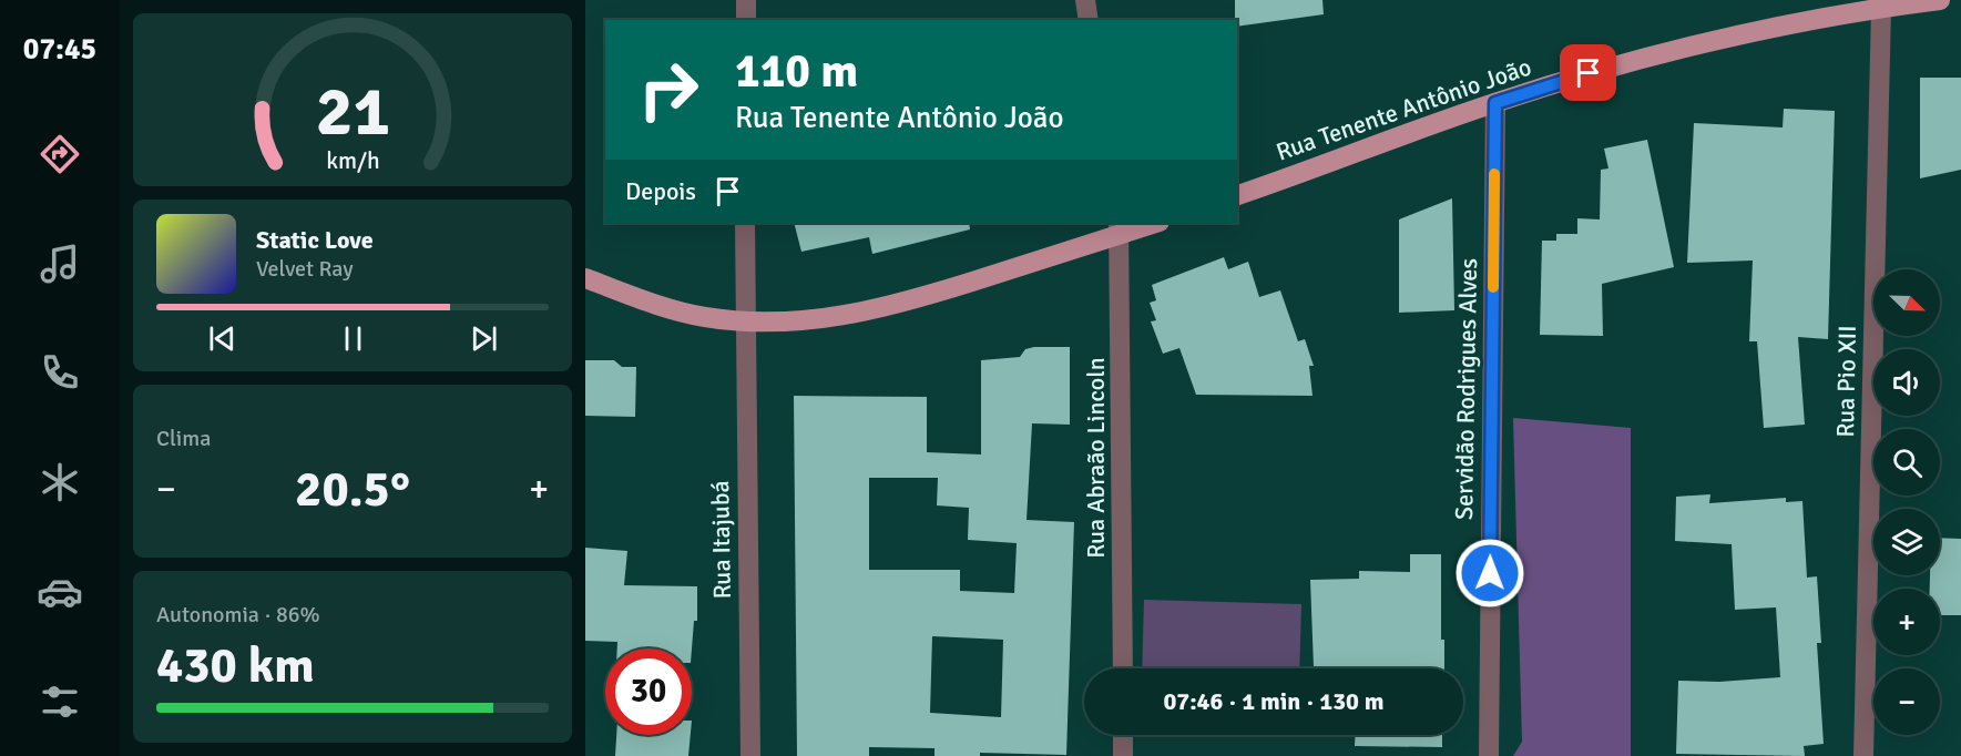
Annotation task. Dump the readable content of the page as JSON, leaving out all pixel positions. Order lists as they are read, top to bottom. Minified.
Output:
{"streets":{"main road":["Rua Tenente Antônio João"],"street":["Rua Pio XII","Servidão Rodrigues Alves","Rua Abraão Lincoln","Rua Itajubá"]},"crossings":[["Rua Tenente Antônio João","Rua Pio XII"],["Rua Tenente Antônio João","Servidão Rodrigues Alves"]],"north":"bottom right","page":{"tabs":"07:45","turn":["110 m","Rua Tenente Antônio João"],"then":"Depois","song":["Static Love","Velvet Ray"],"map_buttons":["+","−"],"tile":["Clima",["Autonomia · 86%","430 km"]],"heat":["−","20.5°","+"],"limit":"30","trip":"07:46 · 1 min · 130 m","gauge":["21","km/h"]}}
